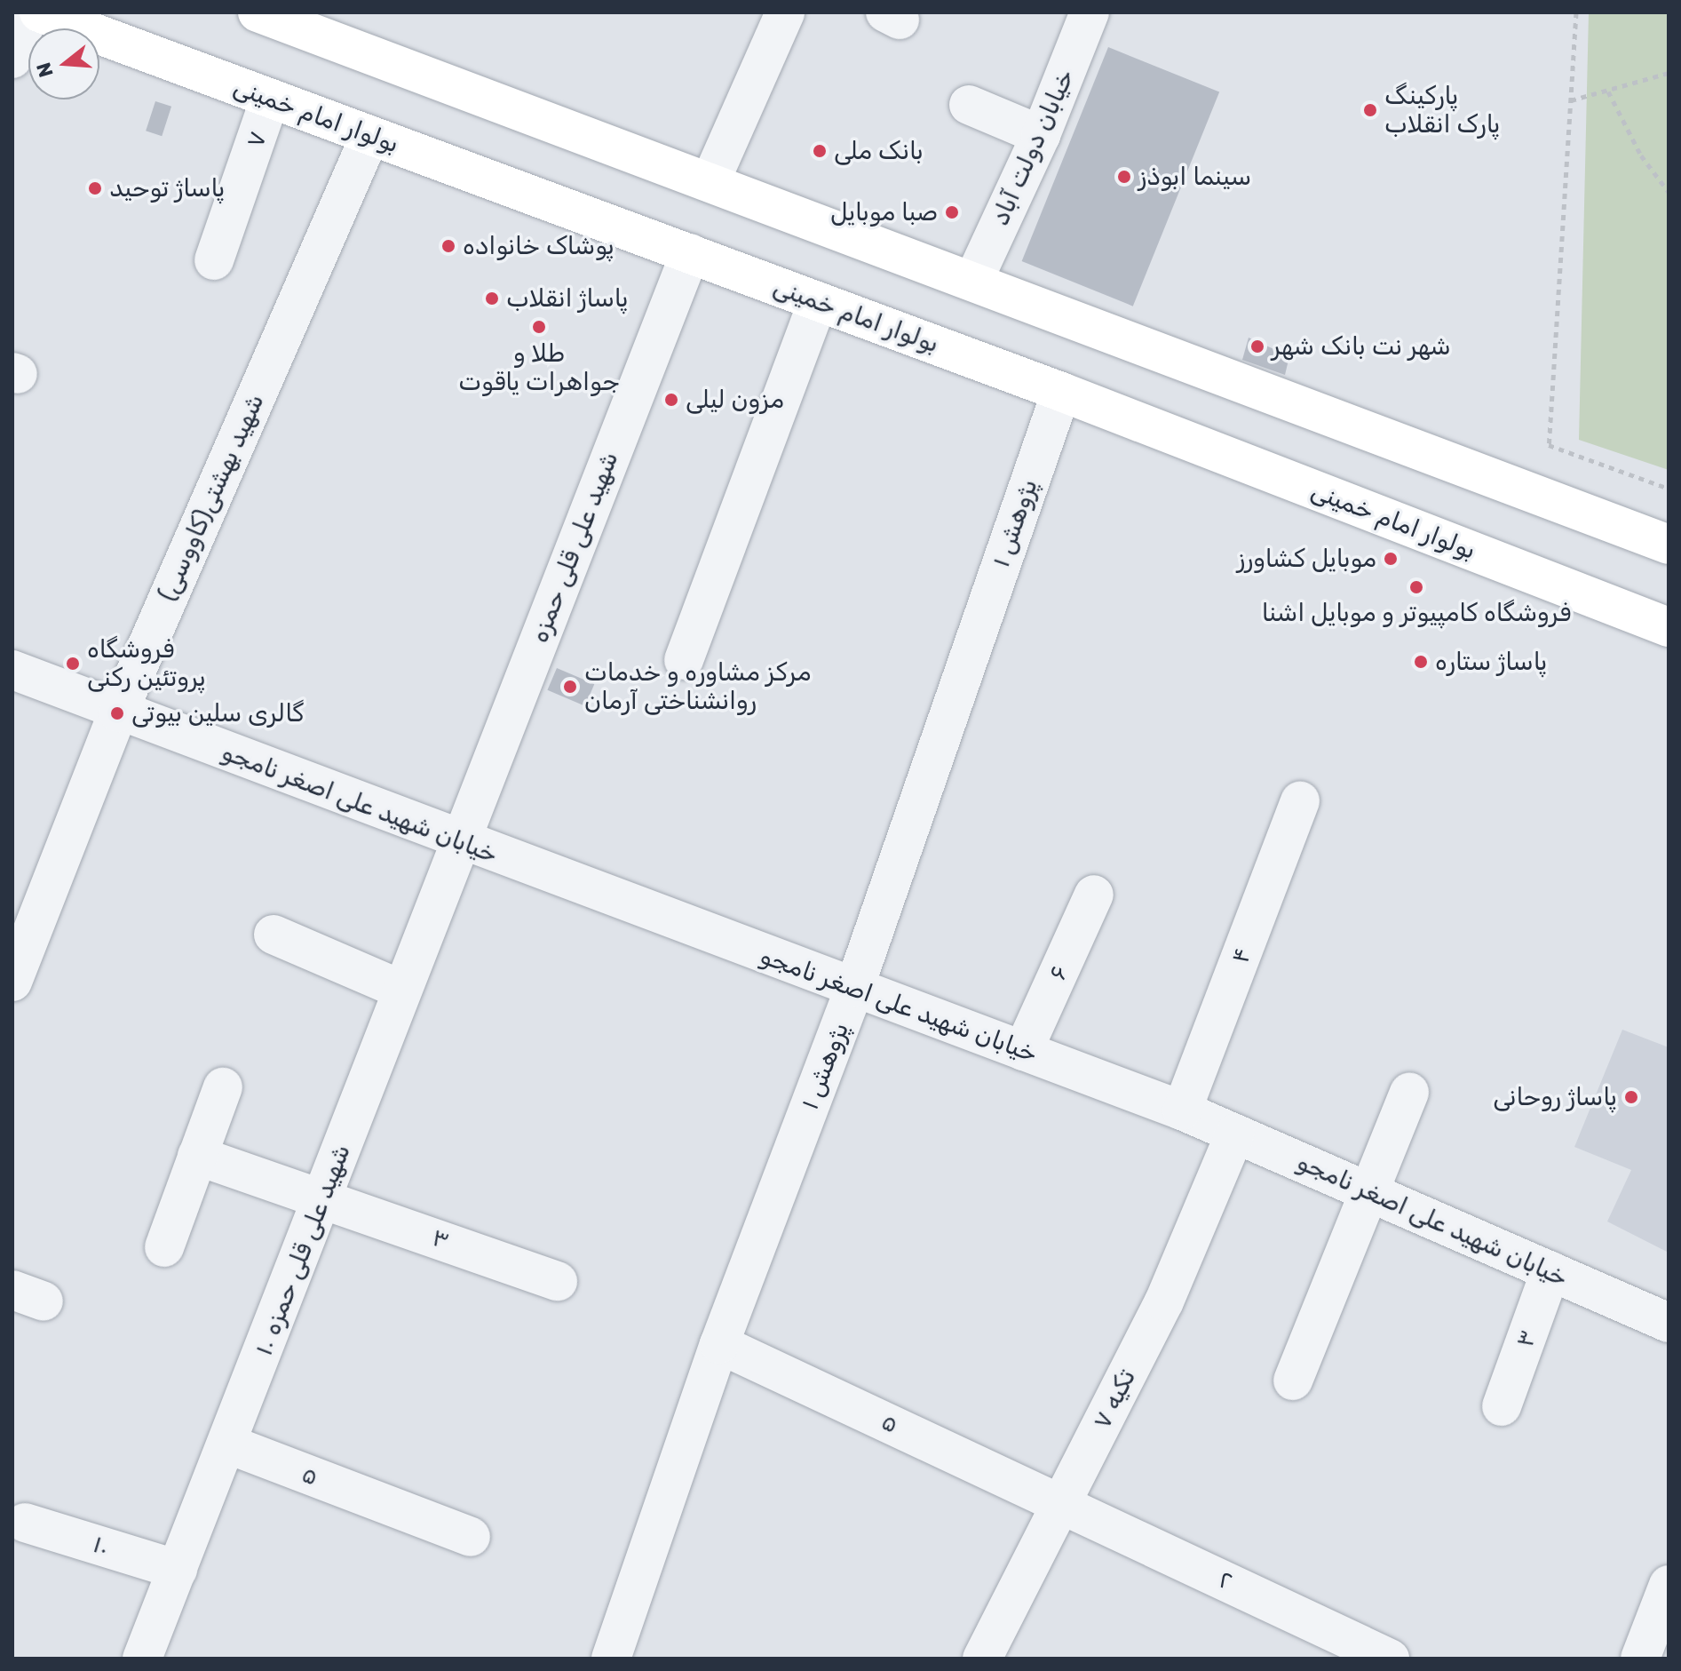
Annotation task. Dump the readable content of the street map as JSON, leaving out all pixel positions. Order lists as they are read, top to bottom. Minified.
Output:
{"streets":{"main road":["بولوار امام خمینی"],"street":["۷","خیابان دولت آباد","شهید بهشتی(کاووسی)","پژوهش ۱","شهید علی قلی حمزه","خیابان شهید علی اصغر نامجو","۴","۶","۳","شهید علی قلی حمزه ۱۰","تکیه ۷","۵","۱۰","۲"]},"crossings":[["بولوار امام خمینی","۷"],["بولوار امام خمینی","شهید بهشتی(کاووسی)"],["بولوار امام خمینی","پژوهش ۱"],["بولوار امام خمینی","شهید علی قلی حمزه"],["شهید بهشتی(کاووسی)","خیابان شهید علی اصغر نامجو"],["پژوهش ۱","خیابان شهید علی اصغر نامجو"],["پژوهش ۱","۵"],["شهید علی قلی حمزه","خیابان شهید علی اصغر نامجو"],["شهید علی قلی حمزه","شهید علی قلی حمزه ۱۰"],["خیابان شهید علی اصغر نامجو","۴"],["خیابان شهید علی اصغر نامجو","۶"],["خیابان شهید علی اصغر نامجو","۳"],["خیابان شهید علی اصغر نامجو","شهید علی قلی حمزه ۱۰"],["خیابان شهید علی اصغر نامجو","تکیه ۷"],["۳","شهید علی قلی حمزه ۱۰"],["شهید علی قلی حمزه ۱۰","۵"],["شهید علی قلی حمزه ۱۰","۱۰"],["تکیه ۷","۵"],["تکیه ۷","۲"],["۵","۲"]],"places":["پارکینگ پارک انقلاب","بانک ملی","سینما ابوذز","پاساژ توحید","صبا موبایل","پوشاک خانواده","پاساژ انقلاب","طلا و جواهرات یاقوت","شهر نت بانک شهر","مزون لیلی","موبایل کشاورز","فروشگاه کامپیوتر و موبایل اشنا","پاساژ ستاره","فروشگاه پروتئین رکنی","مرکز مشاوره و خدمات روانشناختی آرمان","گالری سلین بیوتی","پاساژ روحانی"],"north":"left"}
